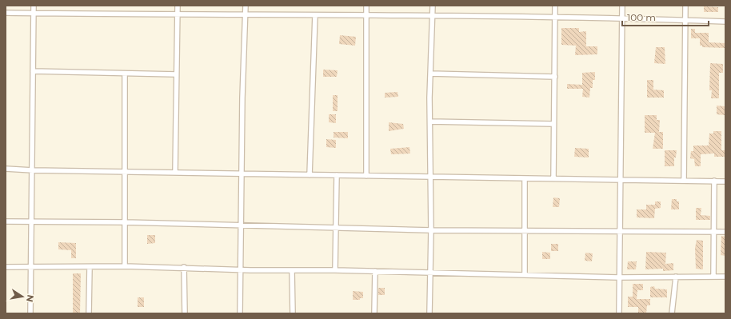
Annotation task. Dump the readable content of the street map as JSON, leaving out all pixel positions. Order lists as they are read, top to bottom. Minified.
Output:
{"scale_bar":"100 m","north":"right"}
